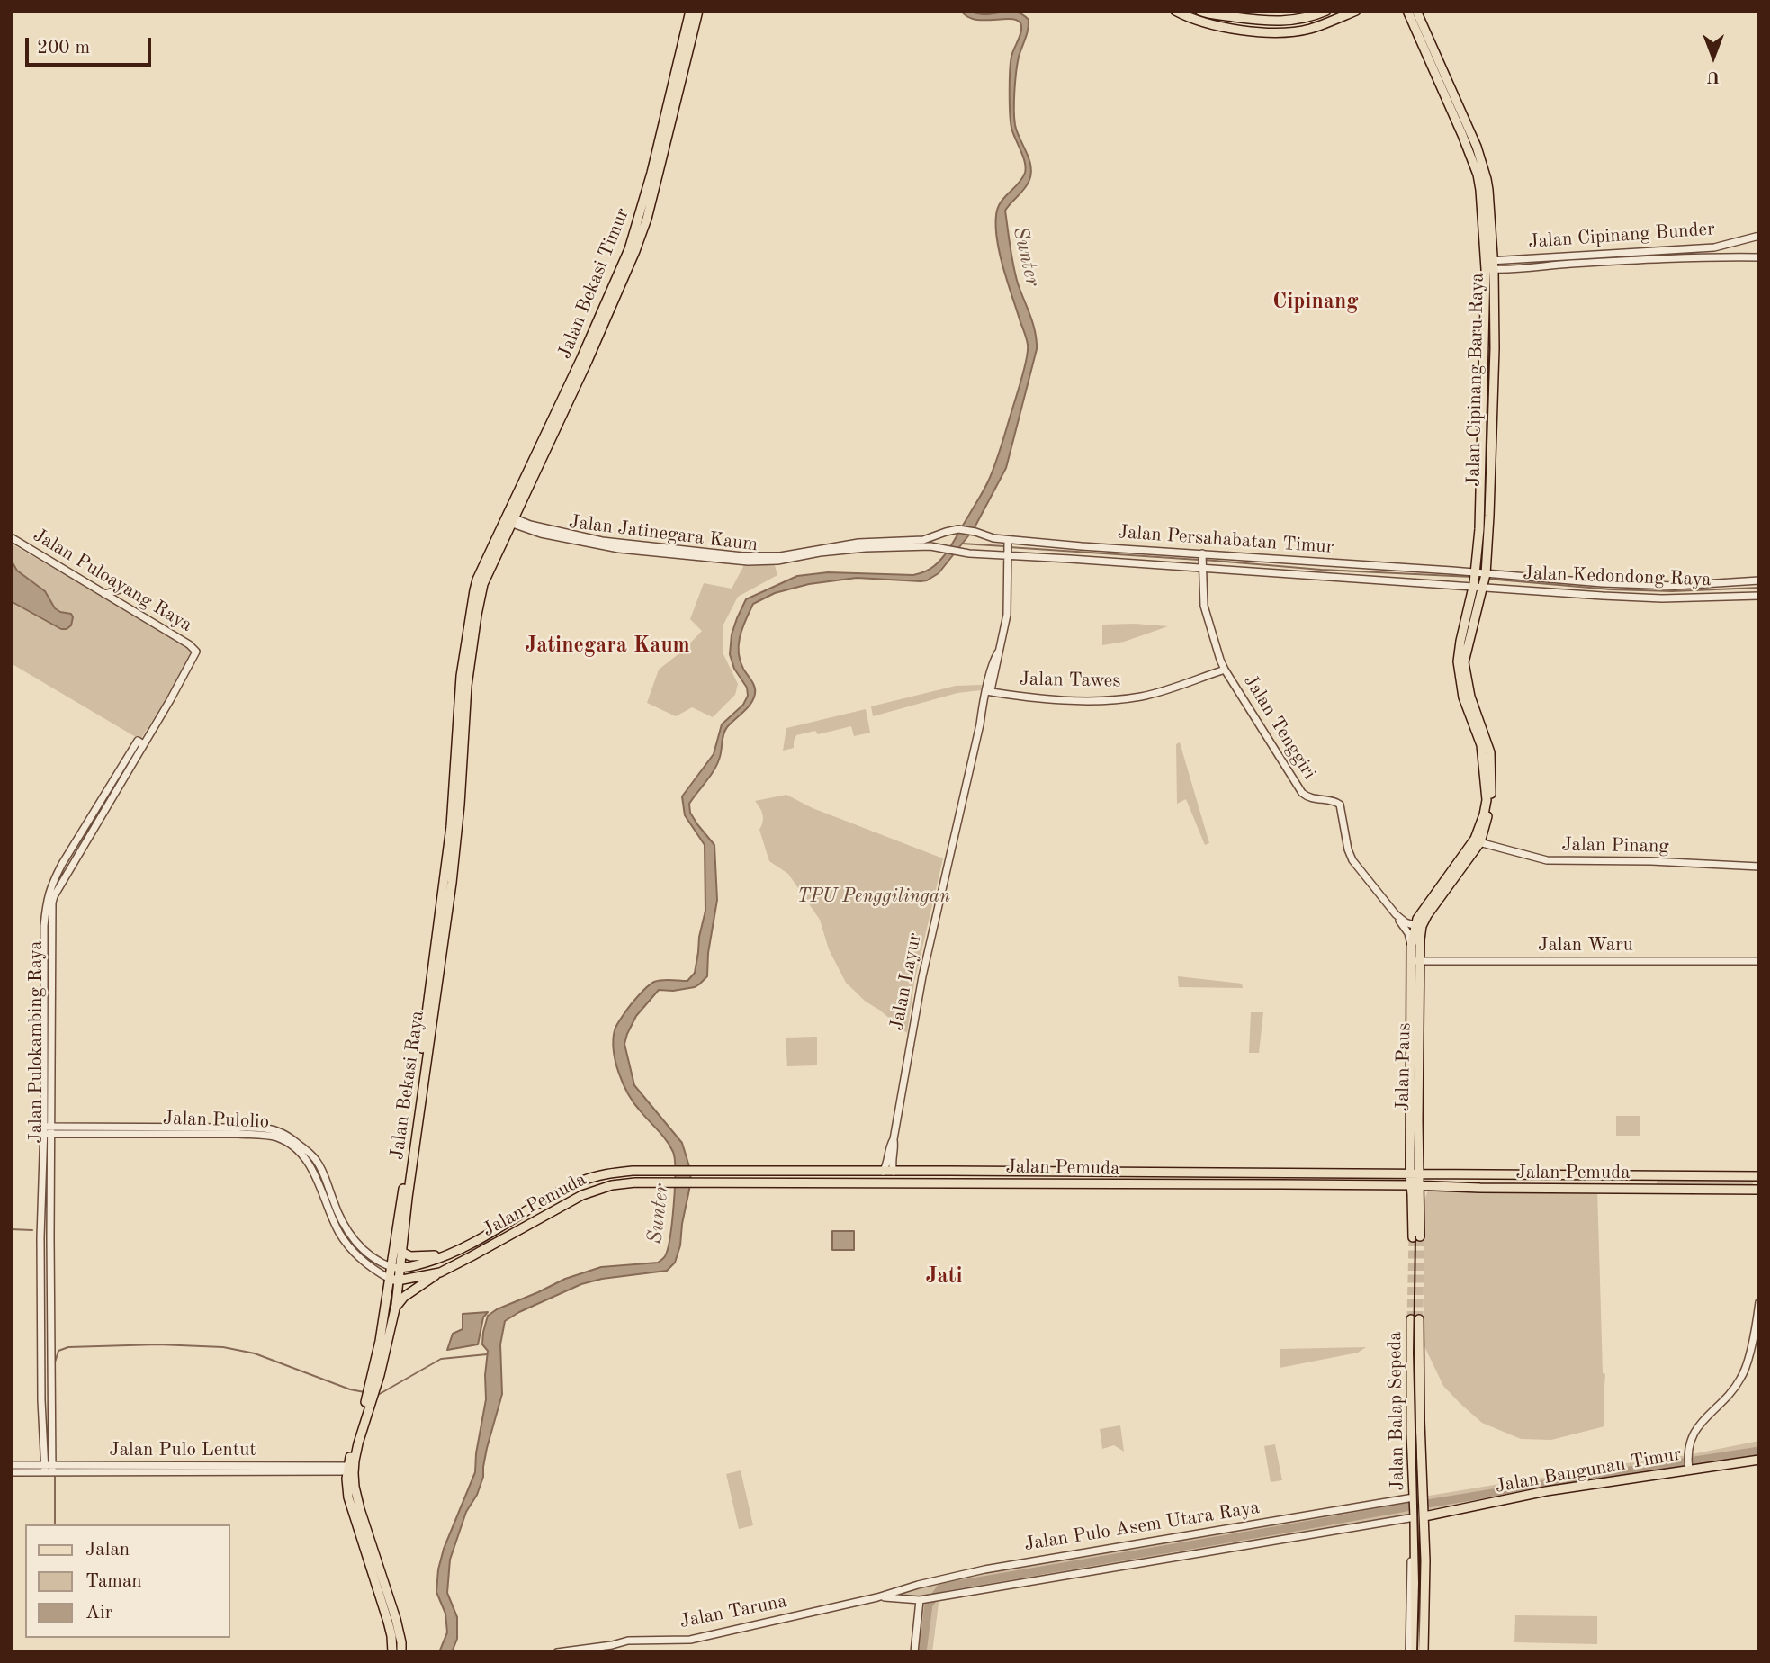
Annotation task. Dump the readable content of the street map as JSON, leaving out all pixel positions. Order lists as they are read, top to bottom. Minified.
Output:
{"streets":{"main road":["Jalan Bekasi Timur","Jalan Cipinang Baru Raya","Jalan Paus","Jalan Bekasi Raya","Jalan Pemuda","Jalan Balap Sepeda","Jalan Bangunan Timur"],"street":["Jalan Cipinang Bunder","Jalan Jatinegara Kaum","Jalan Persahabatan Timur","Jalan Kedondong Raya","Jalan Puloayang Raya","Jalan Tawes","Jalan Tenggiri","Jalan Pinang","Jalan Waru","Jalan Layur","Jalan Pulokambing Raya","Jalan Pulolio","Jalan Pulo Lentut","Jalan Pulo Asem Utara Raya","Jalan Taruna"]},"crossings":[["Jalan Cipinang Bunder","Jalan Cipinang Baru Raya"],["Jalan Bekasi Timur","Jalan Jatinegara Kaum"],["Jalan Bekasi Timur","Jalan Bekasi Raya"],["Jalan Cipinang Baru Raya","Jalan Persahabatan Timur"],["Jalan Cipinang Baru Raya","Jalan Kedondong Raya"],["Jalan Cipinang Baru Raya","Jalan Pinang"],["Jalan Jatinegara Kaum","Jalan Persahabatan Timur"],["Jalan Jatinegara Kaum","Jalan Bekasi Raya"],["Jalan Persahabatan Timur","Jalan Kedondong Raya"],["Jalan Persahabatan Timur","Jalan Tenggiri"],["Jalan Persahabatan Timur","Jalan Layur"],["Jalan Puloayang Raya","Jalan Pulokambing Raya"],["Jalan Tawes","Jalan Tenggiri"],["Jalan Tawes","Jalan Layur"],["Jalan Waru","Jalan Paus"],["Jalan Layur","Jalan Pemuda"],["Jalan Pulokambing Raya","Jalan Pulolio"],["Jalan Pulokambing Raya","Jalan Pulo Lentut"],["Jalan Paus","Jalan Pemuda"],["Jalan Bekasi Raya","Jalan Pulolio"],["Jalan Bekasi Raya","Jalan Pemuda"],["Jalan Bekasi Raya","Jalan Pulo Lentut"],["Jalan Pulolio","Jalan Pemuda"],["Jalan Balap Sepeda","Jalan Bangunan Timur"],["Jalan Balap Sepeda","Jalan Pulo Asem Utara Raya"],["Jalan Pulo Asem Utara Raya","Jalan Taruna"]],"districts":["Cipinang","Jatinegara Kaum","Jati"],"water":["Sunter"],"parks":["TPU Penggilingan"],"legend":["Jalan","Taman","Air"],"scale_bar":"200 m","north":"bottom"}
